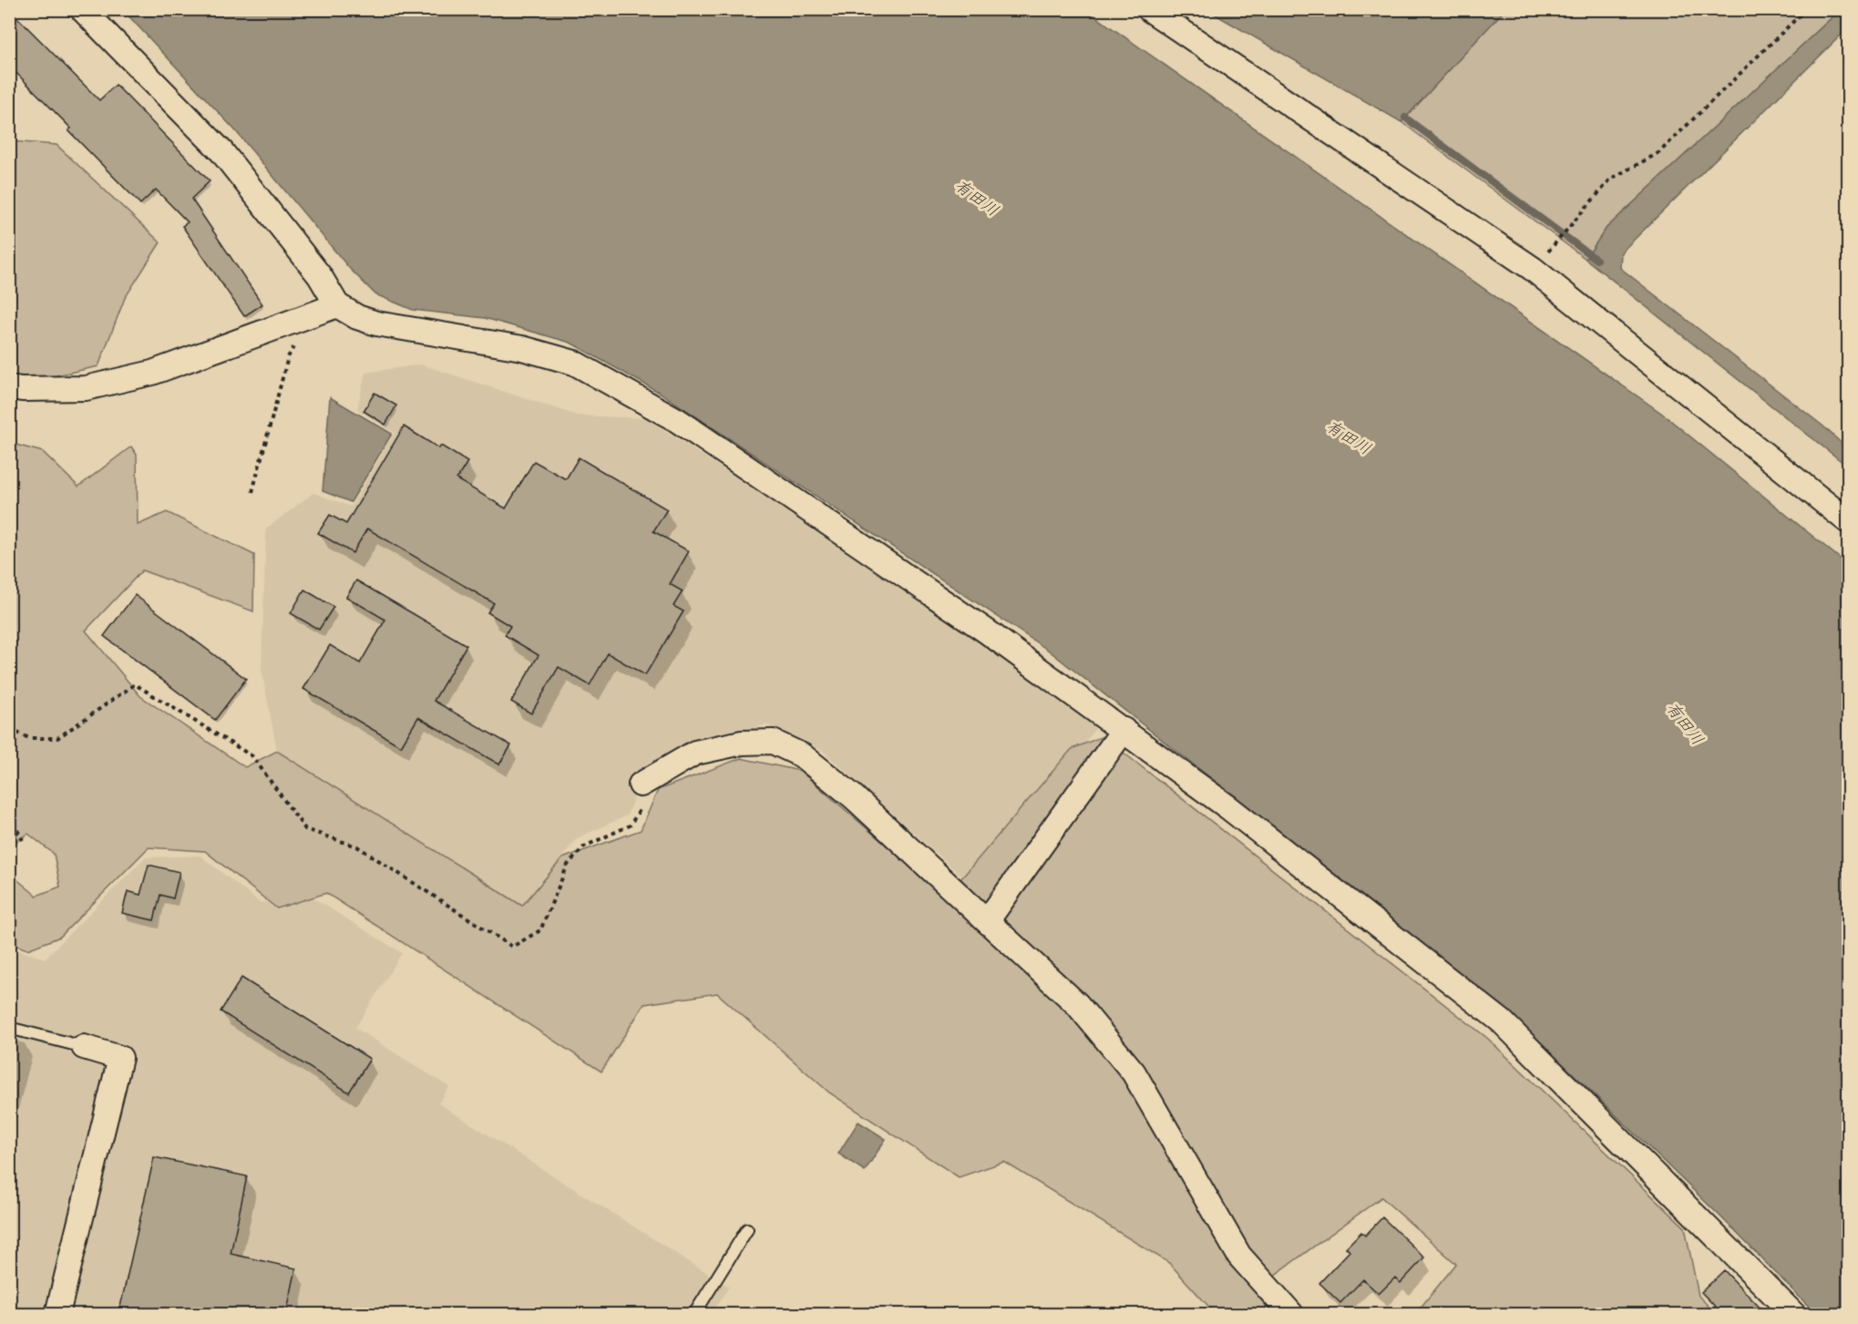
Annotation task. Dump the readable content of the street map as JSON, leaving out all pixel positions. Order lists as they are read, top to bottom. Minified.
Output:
{"water":["有田川"]}
